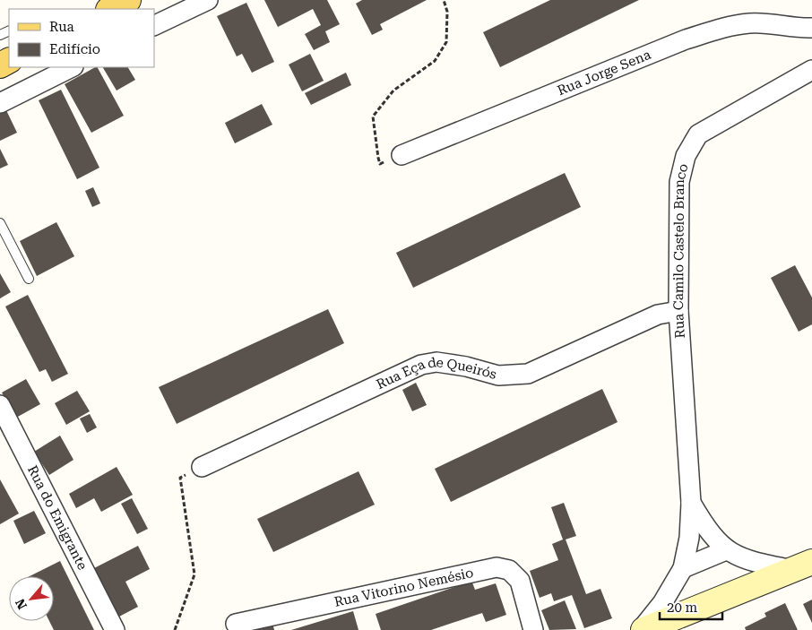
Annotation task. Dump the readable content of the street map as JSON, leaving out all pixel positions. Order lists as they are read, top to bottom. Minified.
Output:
{"streets":{"street":["Rua Jorge Sena","Rua Camilo Castelo Branco","Rua Eça de Queirós","Rua do Emigrante","Rua Vitorino Nemésio"]},"crossings":[["Rua Camilo Castelo Branco","Rua Eça de Queirós"]],"legend":["Rua","Edifício"],"scale_bar":"20 m","north":"bottom left"}
